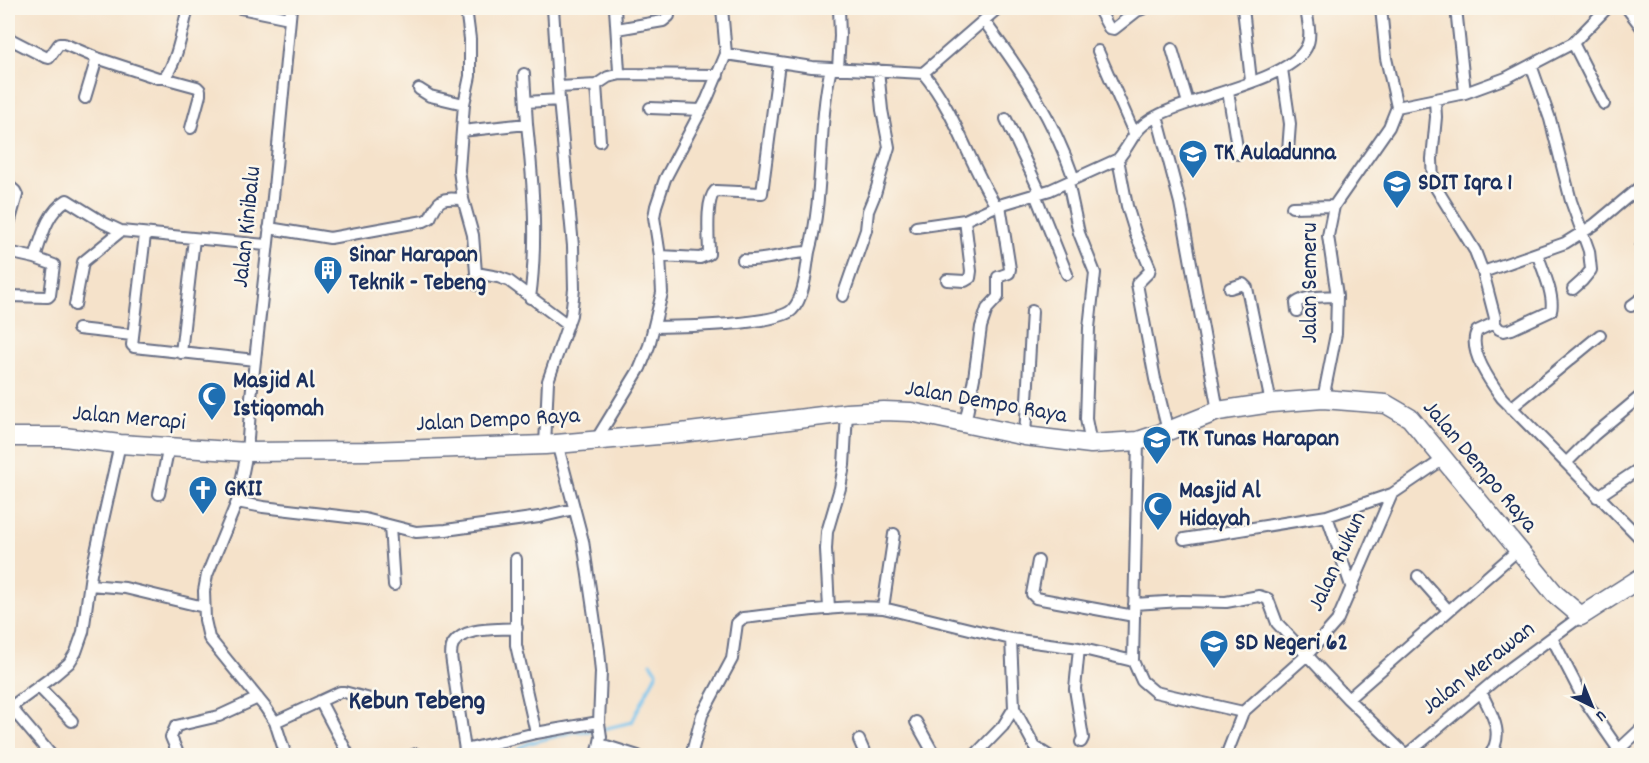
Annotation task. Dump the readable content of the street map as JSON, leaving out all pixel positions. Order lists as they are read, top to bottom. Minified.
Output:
{"streets":{"main road":["Jalan Dempo Raya","Jalan Merapi"],"street":["Jalan Kinibalu","Jalan Semeru","Jalan Rukun","Jalan Merawan"]},"crossings":[["Jalan Kinibalu","Jalan Dempo Raya"],["Jalan Kinibalu","Jalan Merapi"],["Jalan Semeru","Jalan Dempo Raya"],["Jalan Dempo Raya","Jalan Merapi"],["Jalan Dempo Raya","Jalan Rukun"],["Jalan Dempo Raya","Jalan Merawan"]],"districts":["Kebun Tebeng"],"places":{"school or university":["TK Auladunna","SDIT Iqra 1","TK Tunas Harapan","SD Negeri 62"],"building":["Sinar Harapan Teknik - Tebeng"],"mosque":["Masjid Al Istiqomah","Masjid Al Hidayah"],"church":["GKII"]},"north":"bottom right"}
